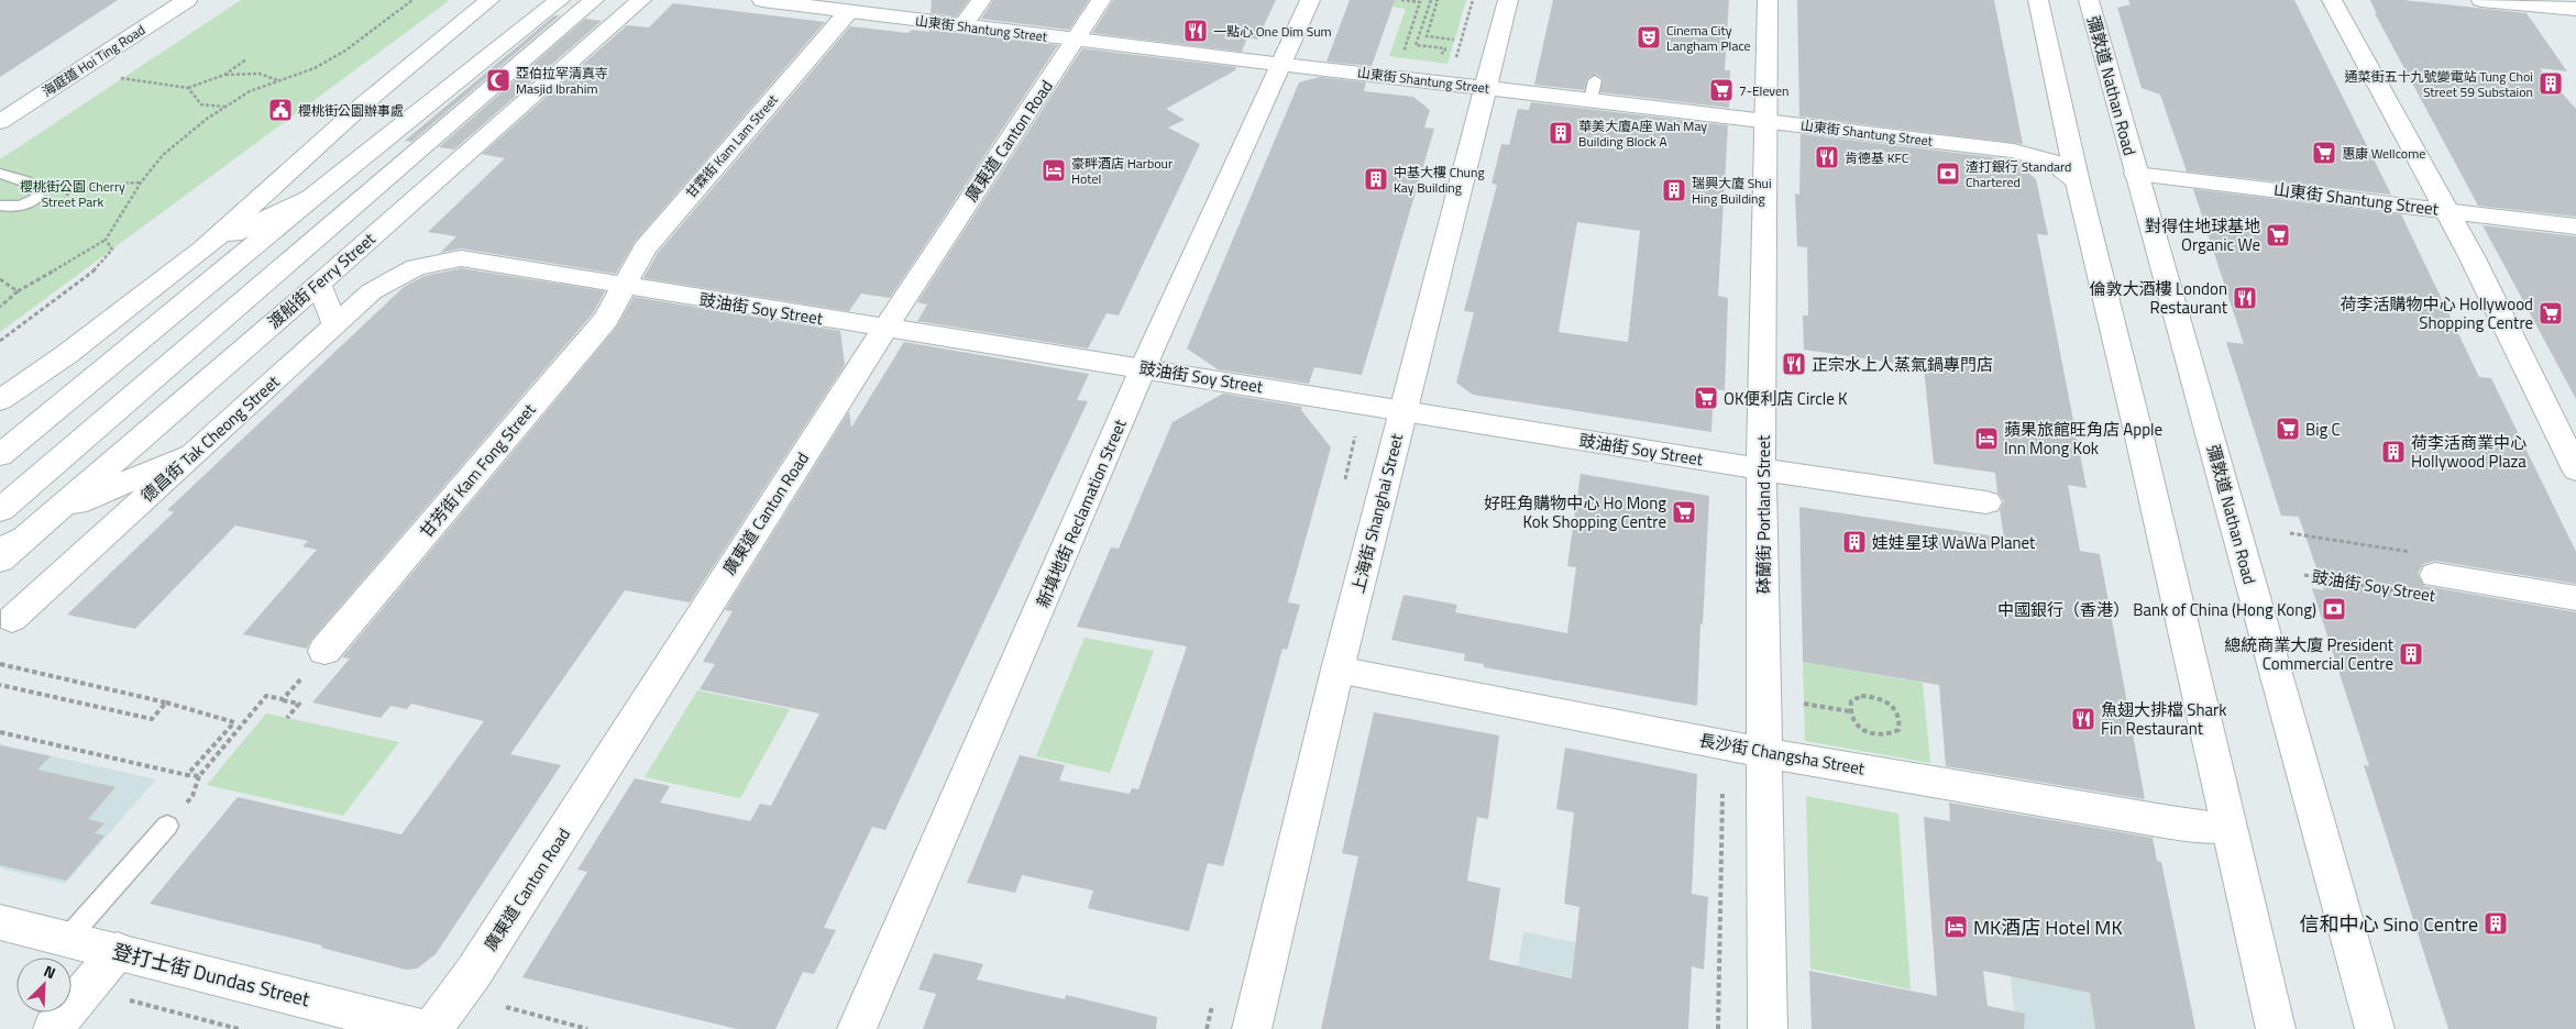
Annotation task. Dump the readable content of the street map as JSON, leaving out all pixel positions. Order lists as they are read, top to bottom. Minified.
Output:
{"streets":{"main road":["山東街 Shantung Street","海庭道 Hoi Ting Road","彌敦道 Nathan Road","廣東道 Canton Road","甘霖街 Kam Lam Street","渡船街 Ferry Street","豉油街 Soy Street","德昌街 Tak Cheong Street","甘芳街 Kam Fong Street","新填地街 Reclamation Street","上海街 Shanghai Street","砵蘭街 Portland Street","長沙街 Changsha Street","登打士街 Dundas Street"]},"crossings":[["山東街 Shantung Street","彌敦道 Nathan Road"],["山東街 Shantung Street","廣東道 Canton Road"],["山東街 Shantung Street","甘霖街 Kam Lam Street"],["山東街 Shantung Street","新填地街 Reclamation Street"],["山東街 Shantung Street","上海街 Shanghai Street"],["山東街 Shantung Street","砵蘭街 Portland Street"],["廣東道 Canton Road","豉油街 Soy Street"],["甘霖街 Kam Lam Street","豉油街 Soy Street"],["甘霖街 Kam Lam Street","甘芳街 Kam Fong Street"],["豉油街 Soy Street","德昌街 Tak Cheong Street"],["豉油街 Soy Street","甘芳街 Kam Fong Street"],["豉油街 Soy Street","新填地街 Reclamation Street"],["豉油街 Soy Street","上海街 Shanghai Street"],["豉油街 Soy Street","砵蘭街 Portland Street"],["上海街 Shanghai Street","長沙街 Changsha Street"],["砵蘭街 Portland Street","長沙街 Changsha Street"]],"parks":["櫻桃街公園 Cherry Street Park"],"places":{"restaurant":["一點心 One Dim Sum","肯德基 KFC","倫敦大酒樓 London Restaurant","正宗水上人蒸氣鍋專門店","魚翅大排檔 Shark Fin Restaurant"],"theatre":["Cinema City Langham Place"],"mosque":["亞伯拉罕清真寺 Masjid Ibrahim"],"building":["通菜街五十九號變電站 Tung Choi Street 59 Substaion","華美大廈A座 Wah May Building Block A","中基大樓 Chung Kay Building","瑞興大廈 Shui Hing Building","荷李活商業中心 Hollywood Plaza","娃娃星球 WaWa Planet","總統商業大廈 President Commercial Centre","信和中心 Sino Centre"],"supermarket":["7-Eleven","惠康 Wellcome","對得住地球基地 Organic We","荷李活購物中心 Hollywood Shopping Centre","OK便利店 Circle K","Big C","好旺角購物中心 Ho Mong Kok Shopping Centre"],"public building":["櫻桃街公園辦事處"],"hotel":["豪畔酒店 Harbour Hotel","蘋果旅館旺角店 Apple Inn Mong Kok","MK酒店 Hotel MK"],"bank":["渣打銀行 Standard Chartered","中國銀行（香港） Bank of China (Hong Kong)"]},"north":"top right"}
